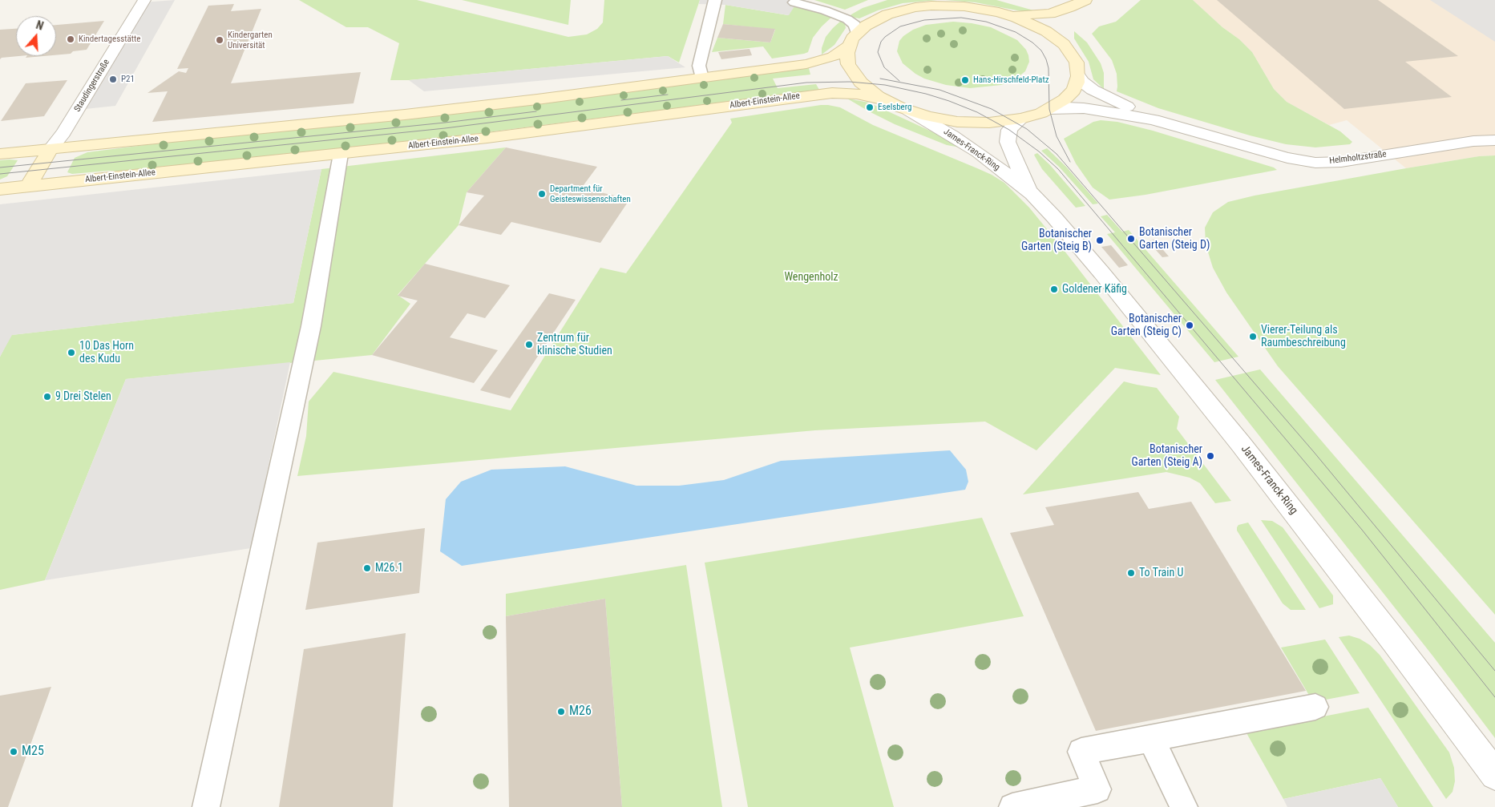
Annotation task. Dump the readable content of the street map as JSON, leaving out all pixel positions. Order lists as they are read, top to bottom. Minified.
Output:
{"streets":{"street":["Staudingerstraße","Albert-Einstein-Allee","James-Franck-Ring","Helmholtzstraße"]},"parks":["Wengenholz"],"places":["Kindertagesstätte","Kindergarten Universität","P21","Hans-Hirschfeld-Platz","Eselsberg","Department für Geisteswissenschaften","Botanischer Garten (Steig D)","Botanischer Garten (Steig B)","Goldener Käfig","Botanischer Garten (Steig C)","Vierer-Teilung als Raumbeschreibung","Zentrum für klinische Studien","10 Das Horn des Kudu","9 Drei Stelen","Botanischer Garten (Steig A)","M26.1","To Train U","M26","M25"],"north":"top"}
